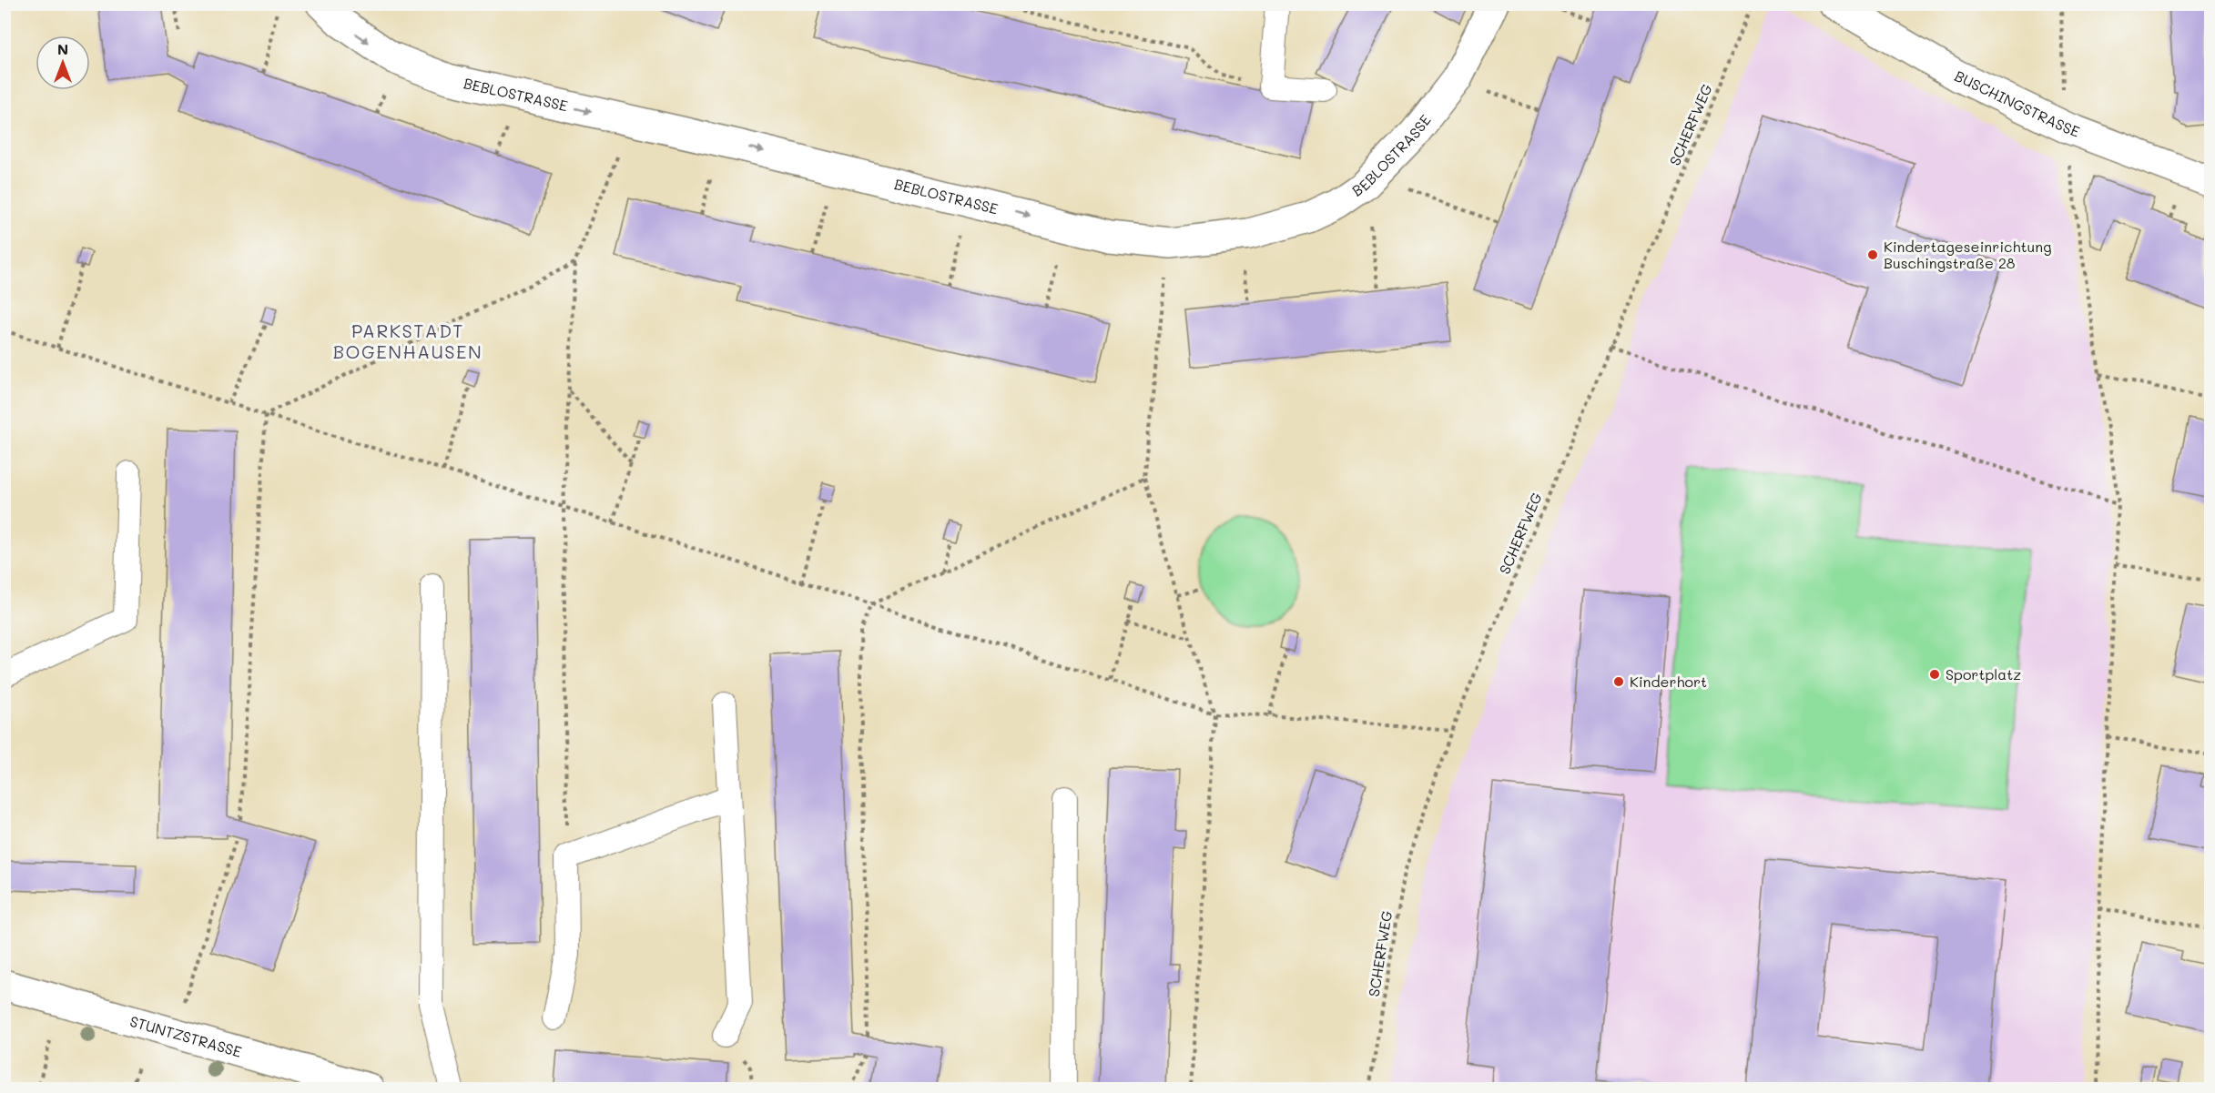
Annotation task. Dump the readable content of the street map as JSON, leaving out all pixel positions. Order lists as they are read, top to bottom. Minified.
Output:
{"streets":{"street":["BEBLOSTRASSE","BUSCHINGSTRASSE","STUNTZSTRASSE"],"path":["SCHERFWEG"]},"one_way":["BEBLOSTRASSE"],"districts":["PARKSTADT BOGENHAUSEN"],"places":["Kindertageseinrichtung Buschingstraße 28","Sportplatz","Kinderhort"],"north":"top"}
